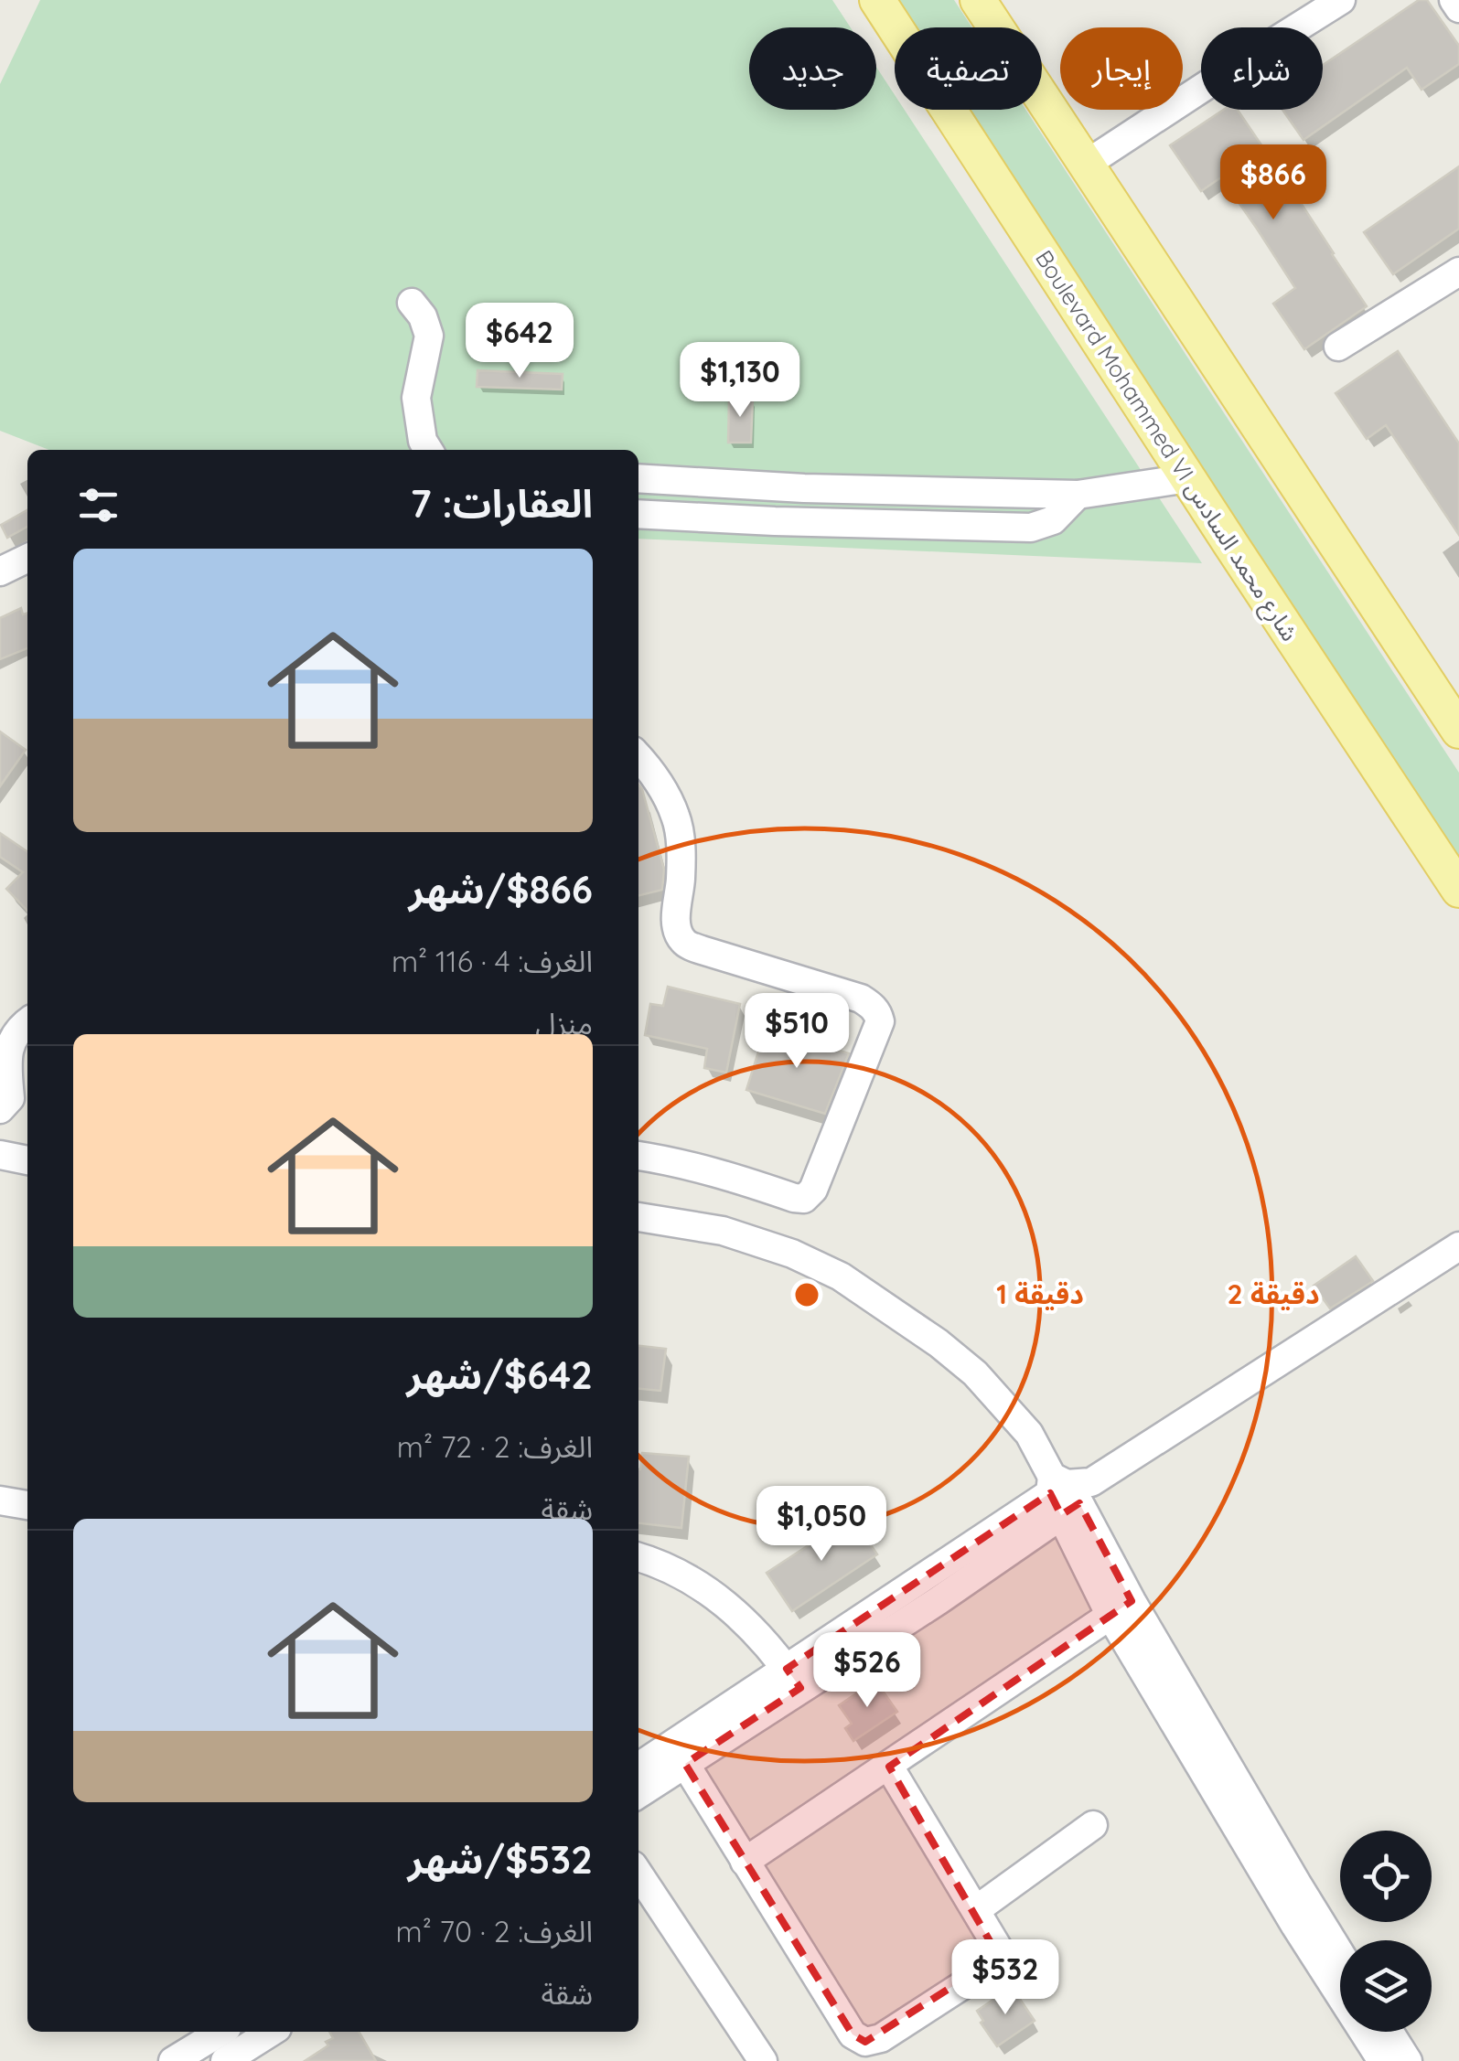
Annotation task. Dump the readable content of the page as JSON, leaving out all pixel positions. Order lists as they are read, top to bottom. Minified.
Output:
{"streets":{"main road":["Boulevard Mohammed VI شارع محمد السادس"]},"page":{"chip":["شراء","إيجار","تصفية","جديد"],"price":["$866","$642","$1,130","$510","$1,050","$526","$532"],"heading":"العقارات: 7","list":[{"name":"$866/شهر","note":"الغرف: 4 · 116 m² · منزل"},{"name":"$642/شهر","note":"الغرف: 2 · 72 m² · شقة"},{"name":"$532/شهر","note":"الغرف: 2 · 70 m² · شقة"}]},"rings":["1 دقيقة","2 دقيقة"]}
